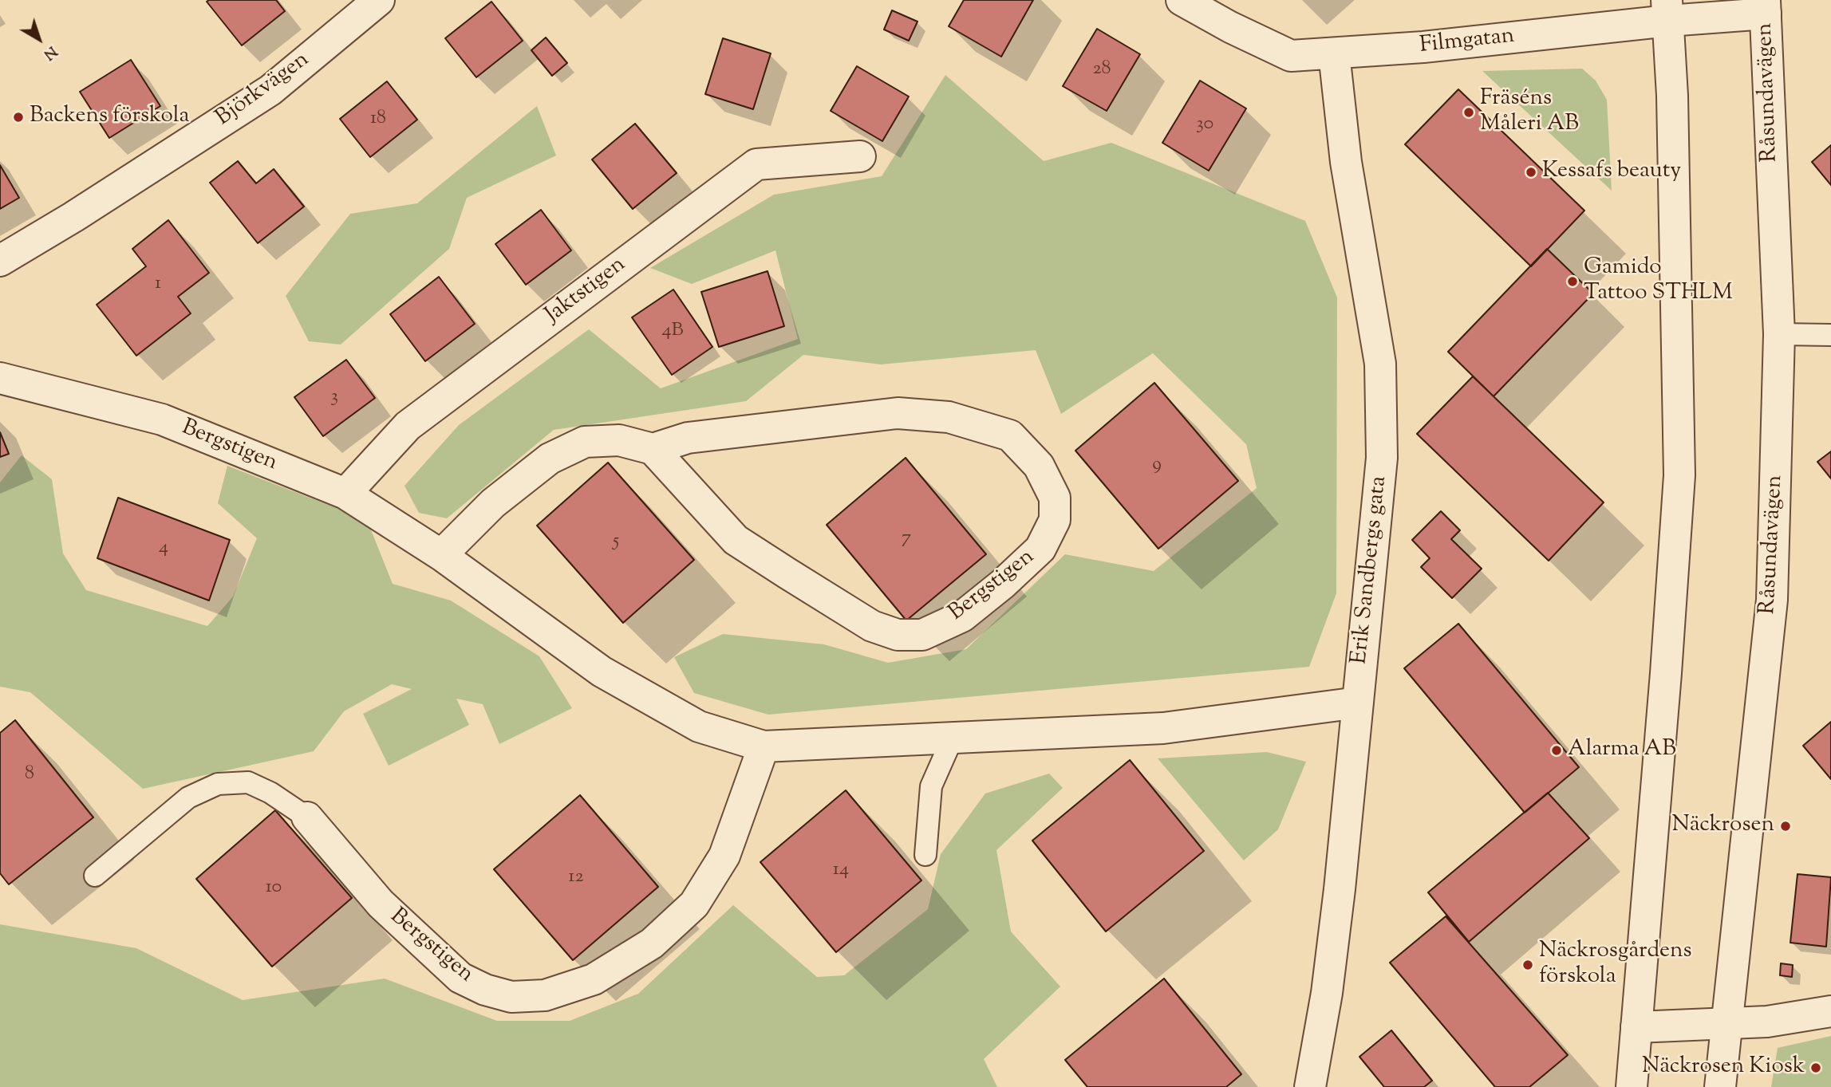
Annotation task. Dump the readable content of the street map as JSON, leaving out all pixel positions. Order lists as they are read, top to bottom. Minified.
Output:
{"streets":{"street":["Filmgatan","Björkvägen","Råsundavägen","Jaktstigen","Bergstigen","Erik Sandbergs gata"]},"crossings":[["Filmgatan","Råsundavägen"],["Filmgatan","Erik Sandbergs gata"],["Jaktstigen","Bergstigen"],["Bergstigen","Erik Sandbergs gata"]],"places":["Fräséns Måleri AB","Backens förskola","Kessafs beauty","Gamido Tattoo STHLM","Alarma AB","Näckrosen","Näckrosgårdens förskola","Näckrosen Kiosk"],"house_numbers":["28","18","30","1","4B","3","9","7","5","4","8","14","12","10"],"north":"bottom right"}
